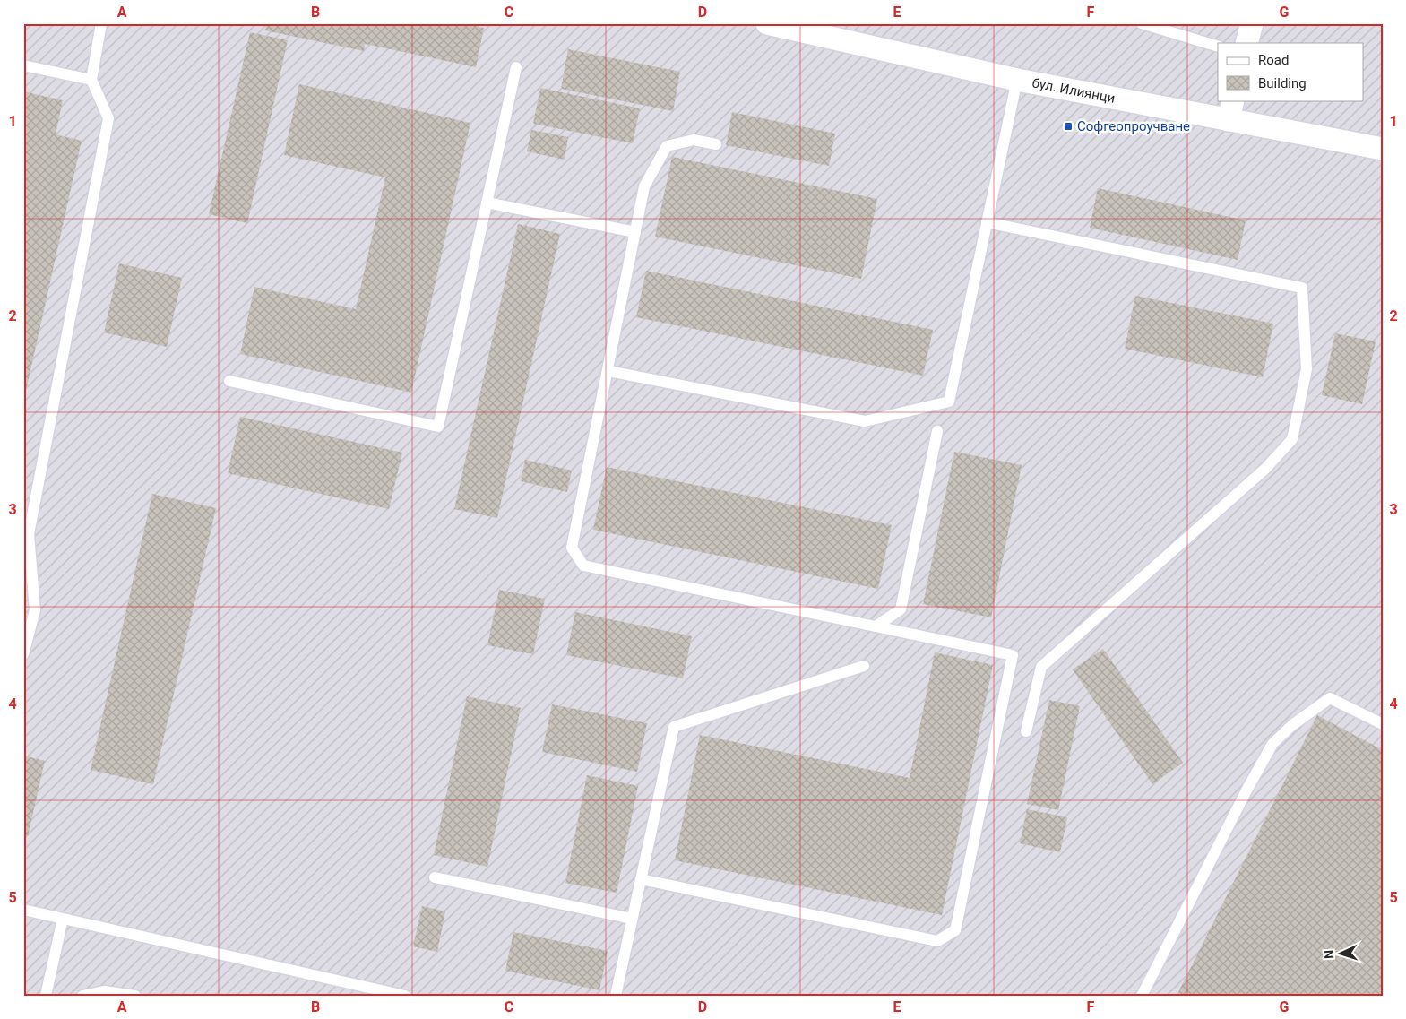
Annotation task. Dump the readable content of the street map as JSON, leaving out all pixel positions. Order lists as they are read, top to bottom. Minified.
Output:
{"streets":{"street":["бул. Илиянци"]},"places":{"transit":["Софгеопроучване"]},"legend":["Road","Building"],"north":"left","grid":{"columns":["A","B","C","D","E","F","G"],"rows":["1","2","3","4","5"]}}
